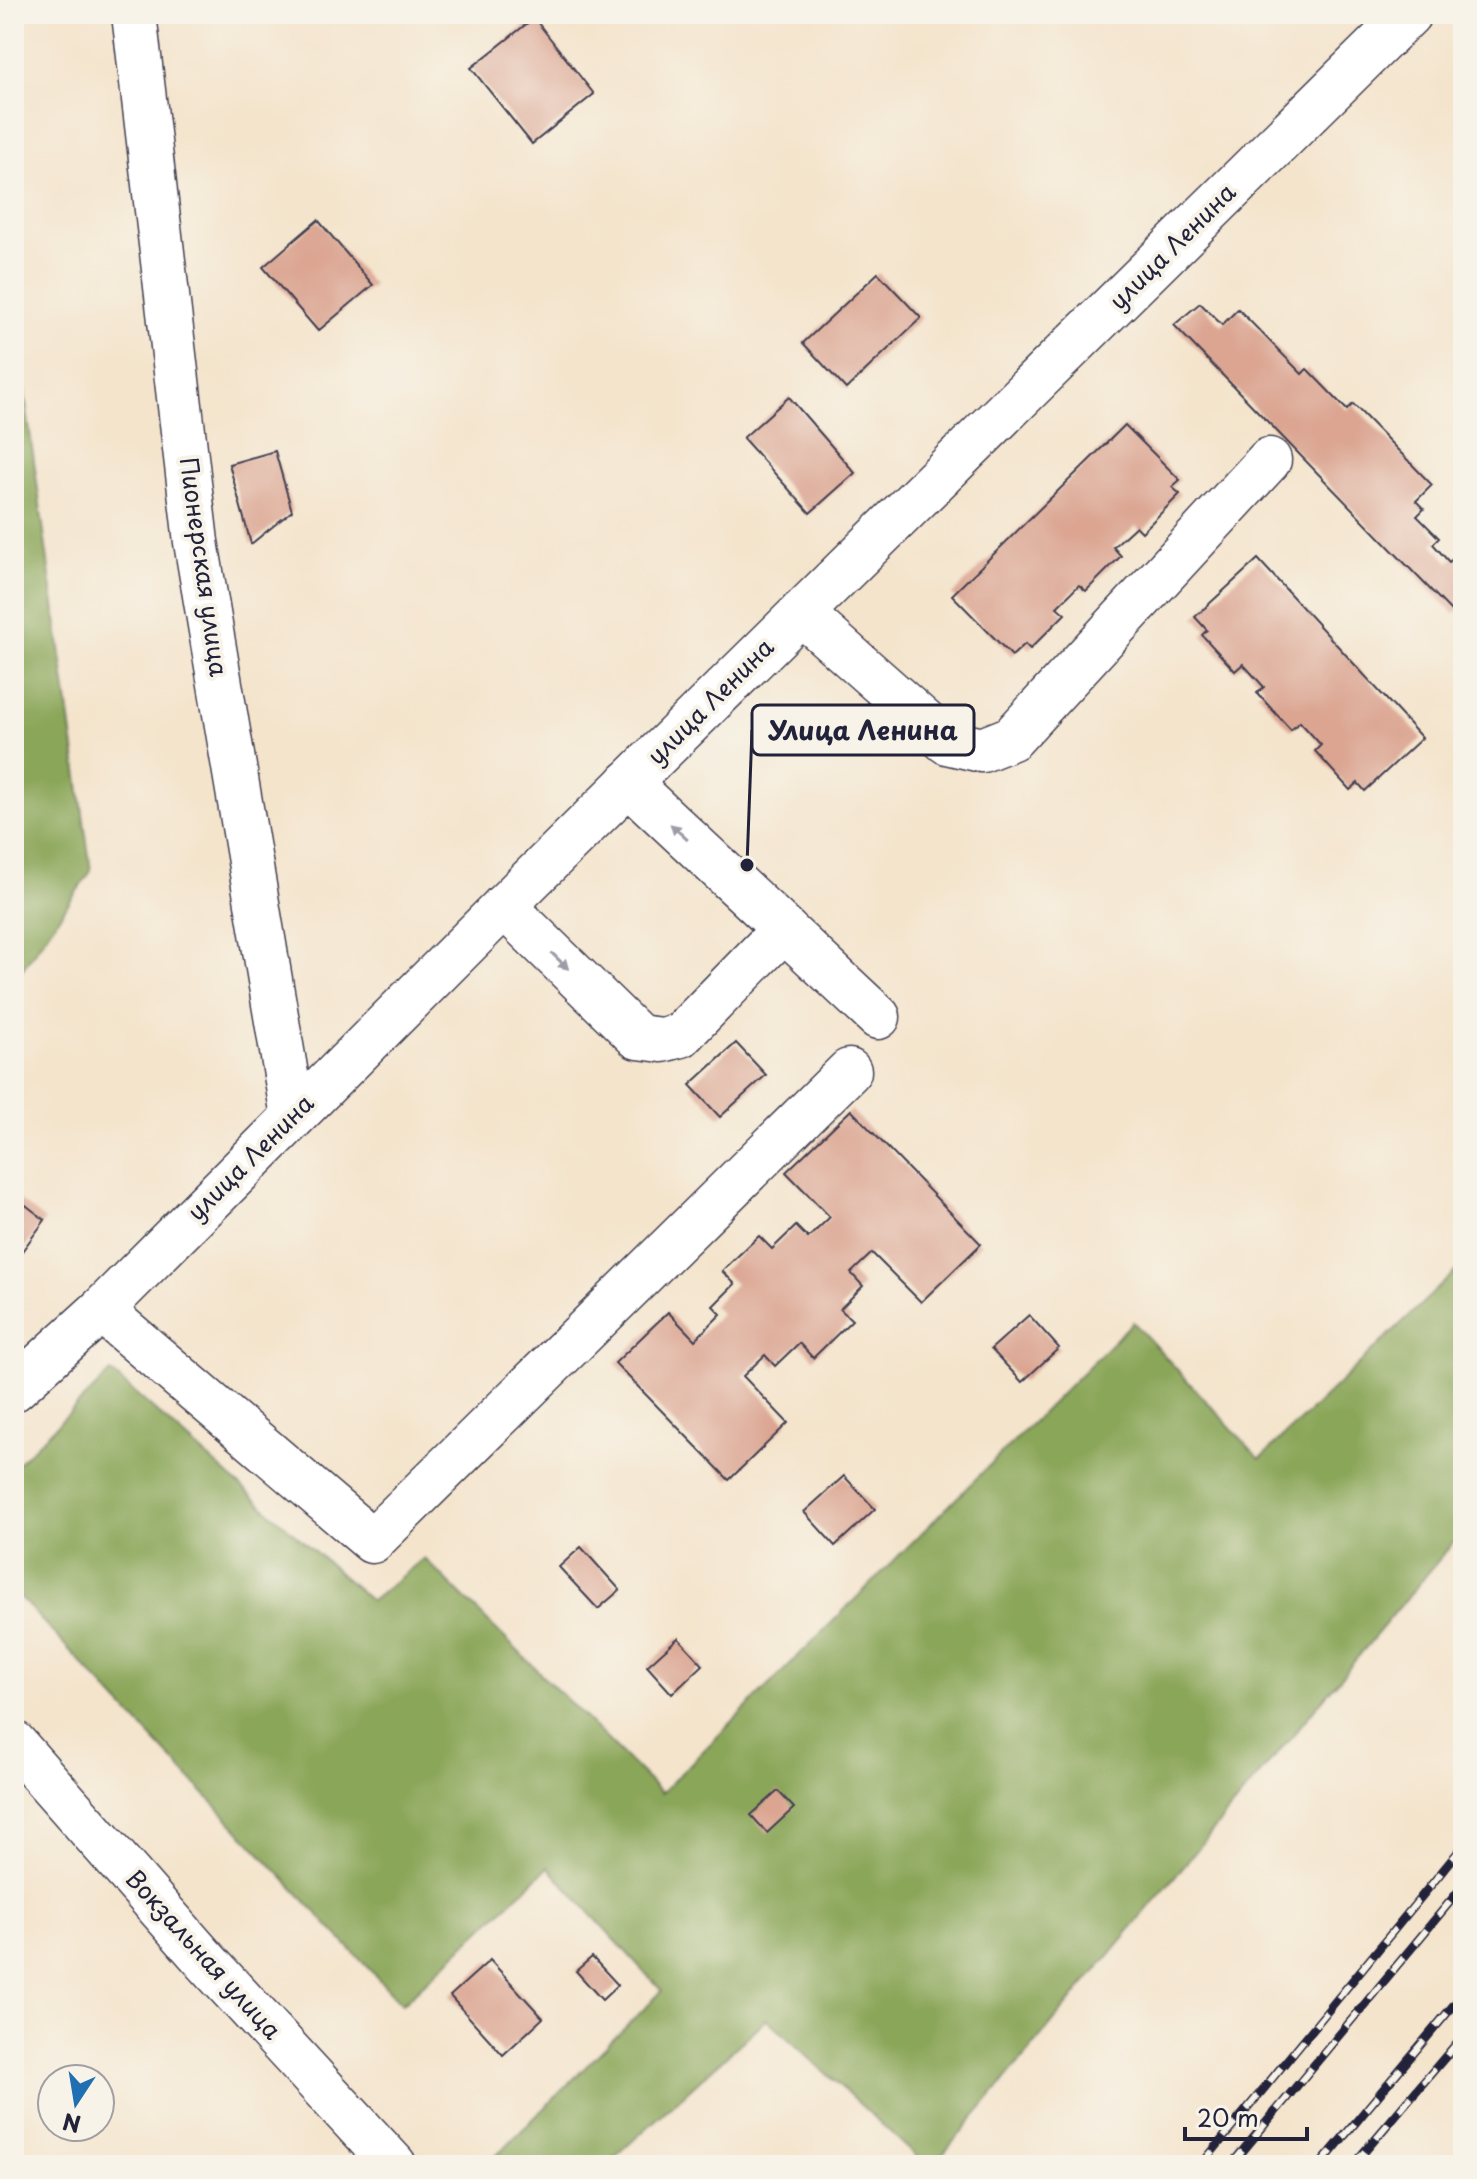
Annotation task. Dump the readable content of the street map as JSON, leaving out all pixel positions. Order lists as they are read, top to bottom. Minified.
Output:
{"streets":{"street":["улица Ленина","Пионерская улица","Вокзальная улица"]},"crossings":[["улица Ленина","Пионерская улица"]],"places":["Улица Ленина"],"scale_bar":"20 m","north":"bottom"}
